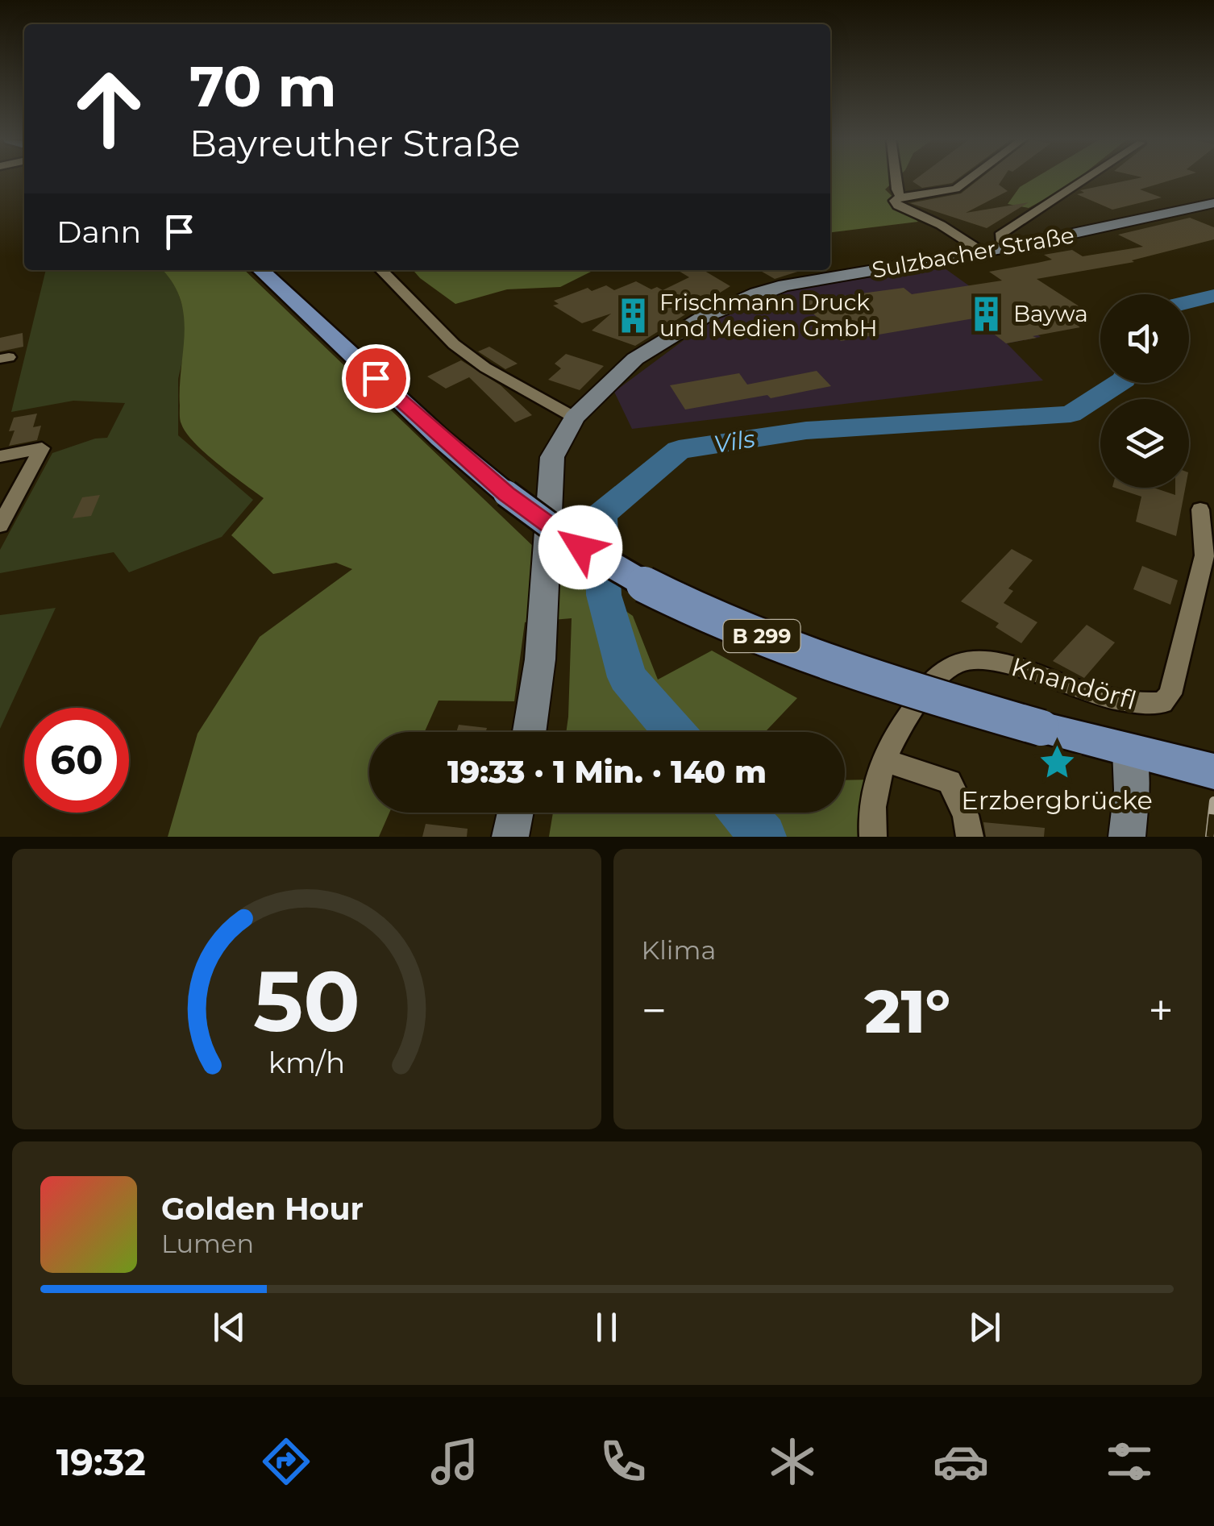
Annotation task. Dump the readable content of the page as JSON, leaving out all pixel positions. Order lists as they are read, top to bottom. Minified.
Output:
{"streets":{"main road":["Sulzbacher Straße","B 299"],"street":["Knandörfl"]},"water":["Vils"],"places":{"building":["Baywa","Frischmann Druck und Medien GmbH"],"place":["Erzbergbrücke"]},"page":{"turn":["70 m","Bayreuther Straße"],"then":"Dann","limit":"60","trip":"19:33 · 1 Min. · 140 m","tile":"Klima","heat":["−","21°","+"],"song":["Golden Hour","Lumen"],"tabs":"19:32","gauge":["50","km/h"]}}
